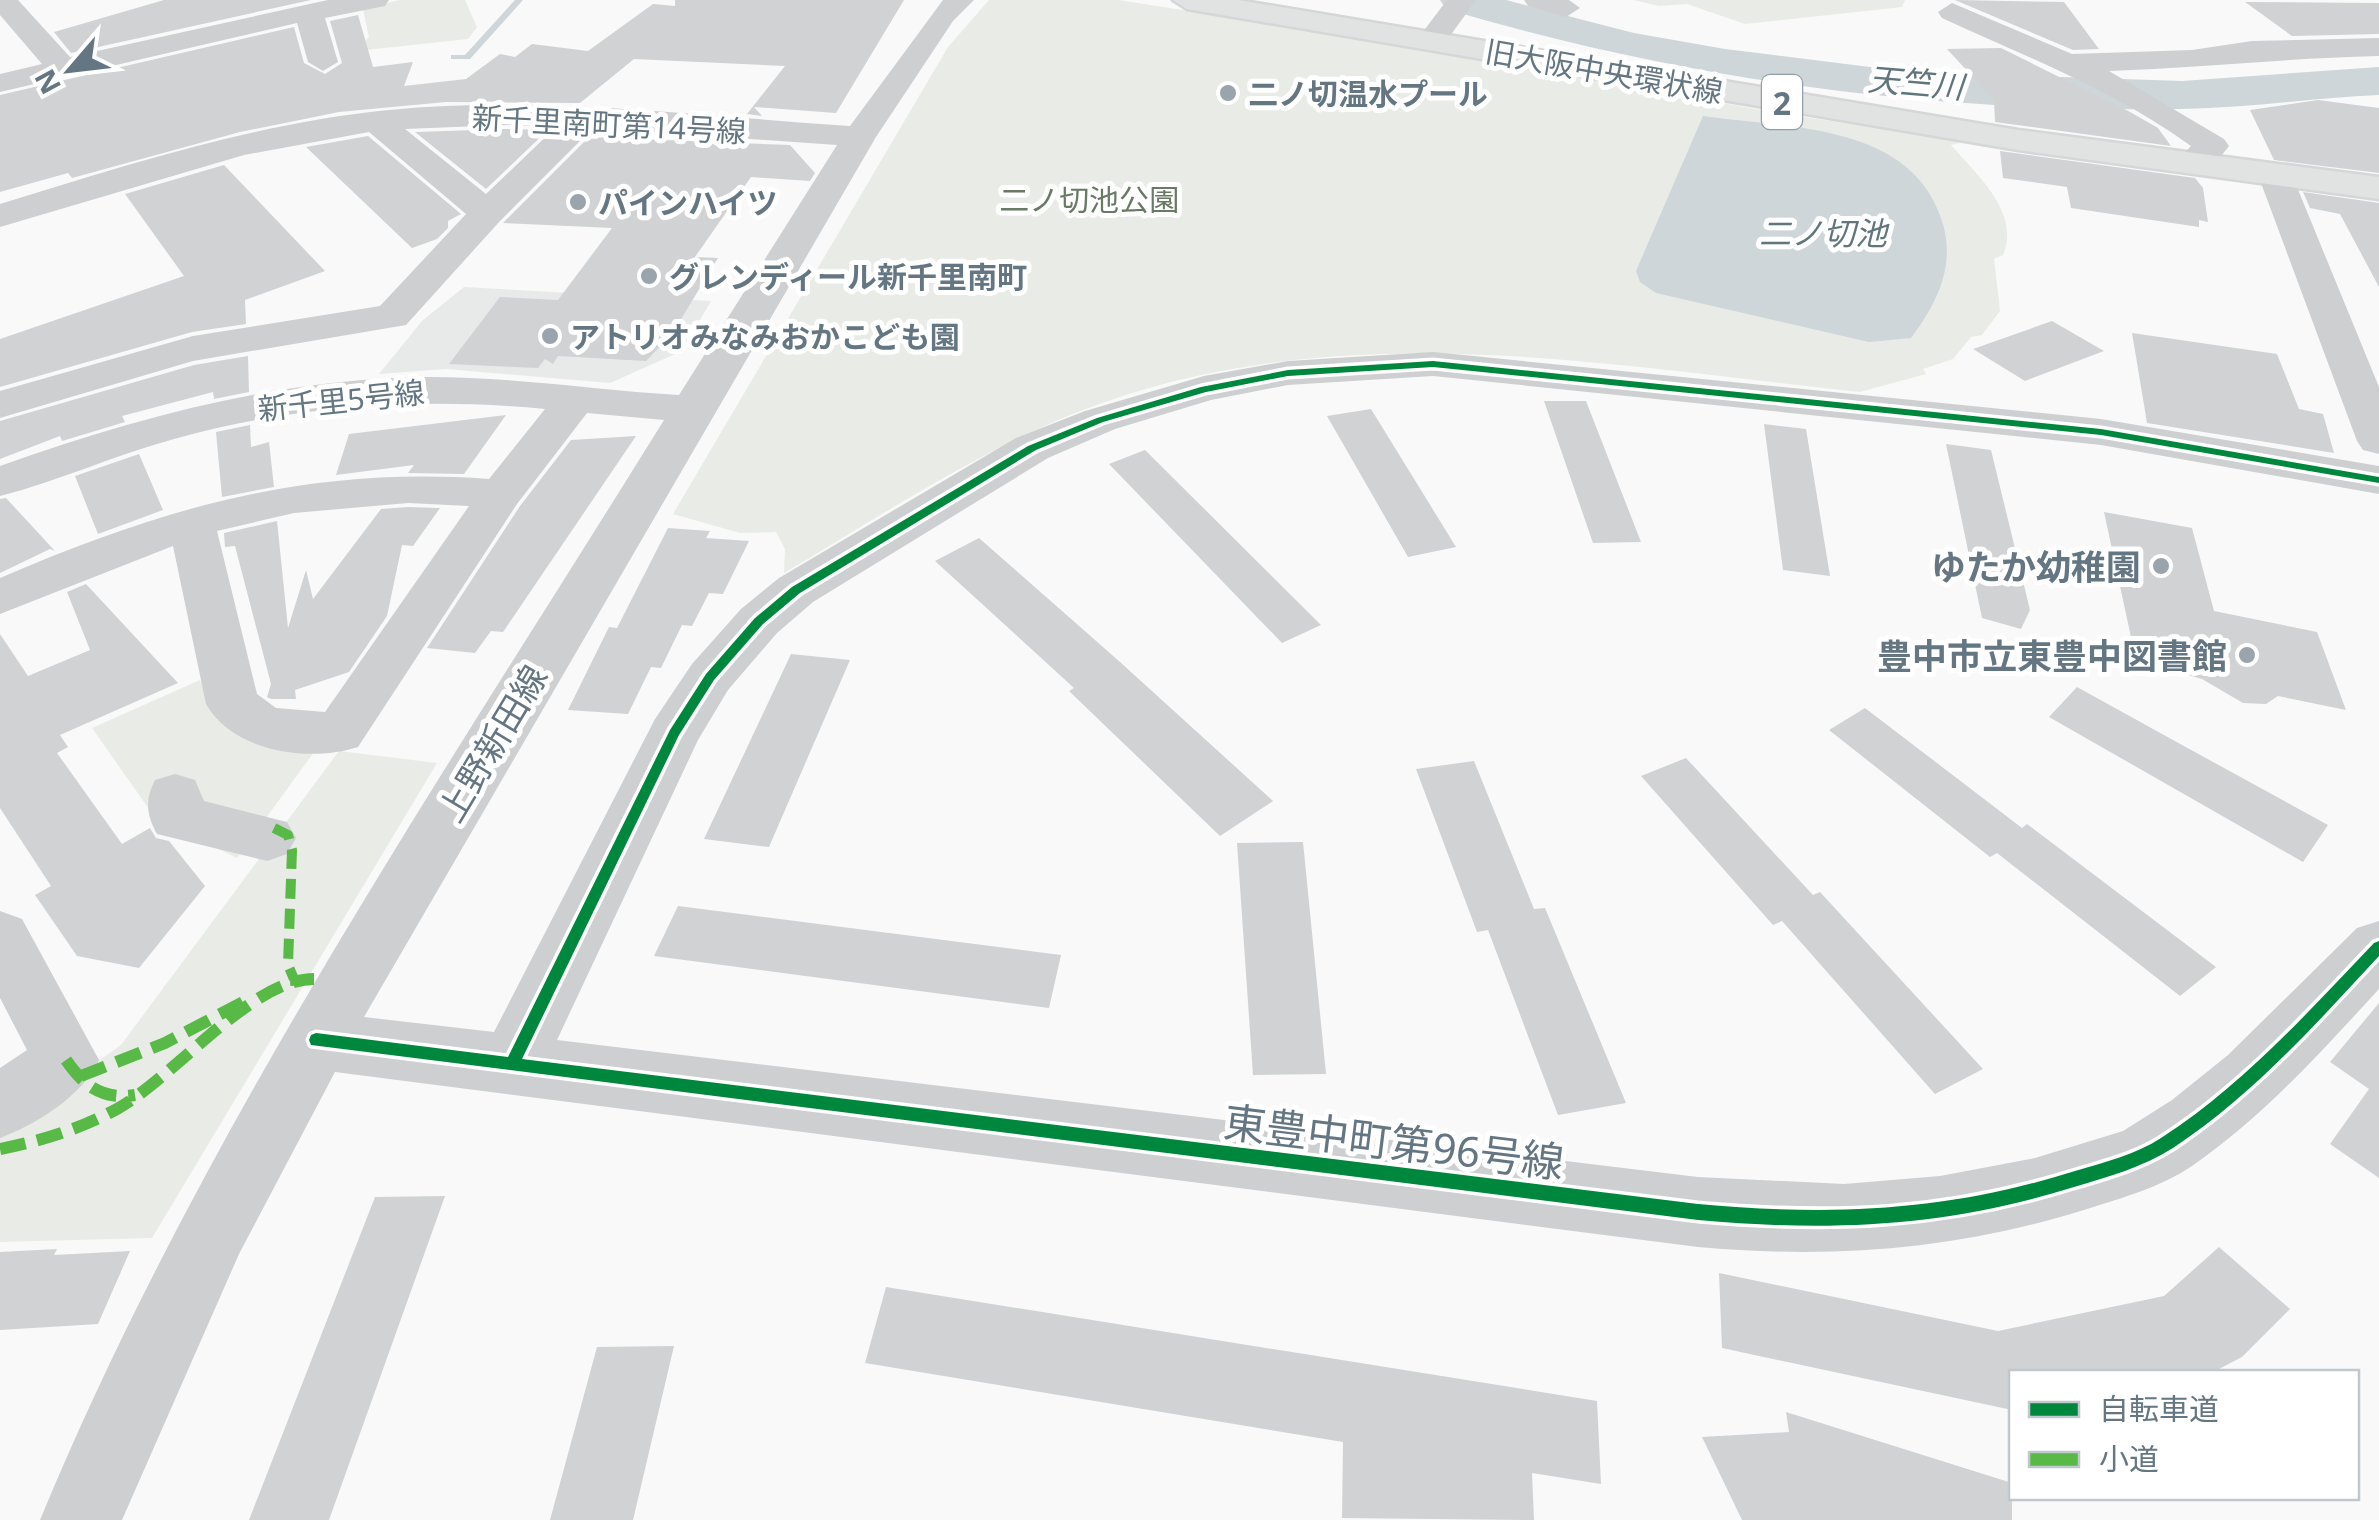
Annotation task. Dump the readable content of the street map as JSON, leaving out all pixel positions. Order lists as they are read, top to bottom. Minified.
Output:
{"streets":{"main road":["旧大阪中央環状線","2"],"street":["新千里南町第14号線","新千里5号線","上野新田線","東豊中町第96号線"]},"crossings":[["新千里南町第14号線","上野新田線"],["新千里5号線","上野新田線"],["上野新田線","東豊中町第96号線"]],"water":["天竺川","二ノ切池"],"parks":["二ノ切池公園"],"places":["二ノ切温水プール","パインハイツ","グレンディール新千里南町","アトリオみなみおかこども園","ゆたか幼稚園","豊中市立東豊中図書館"],"legend":["自転車道","小道"],"north":"bottom left"}
